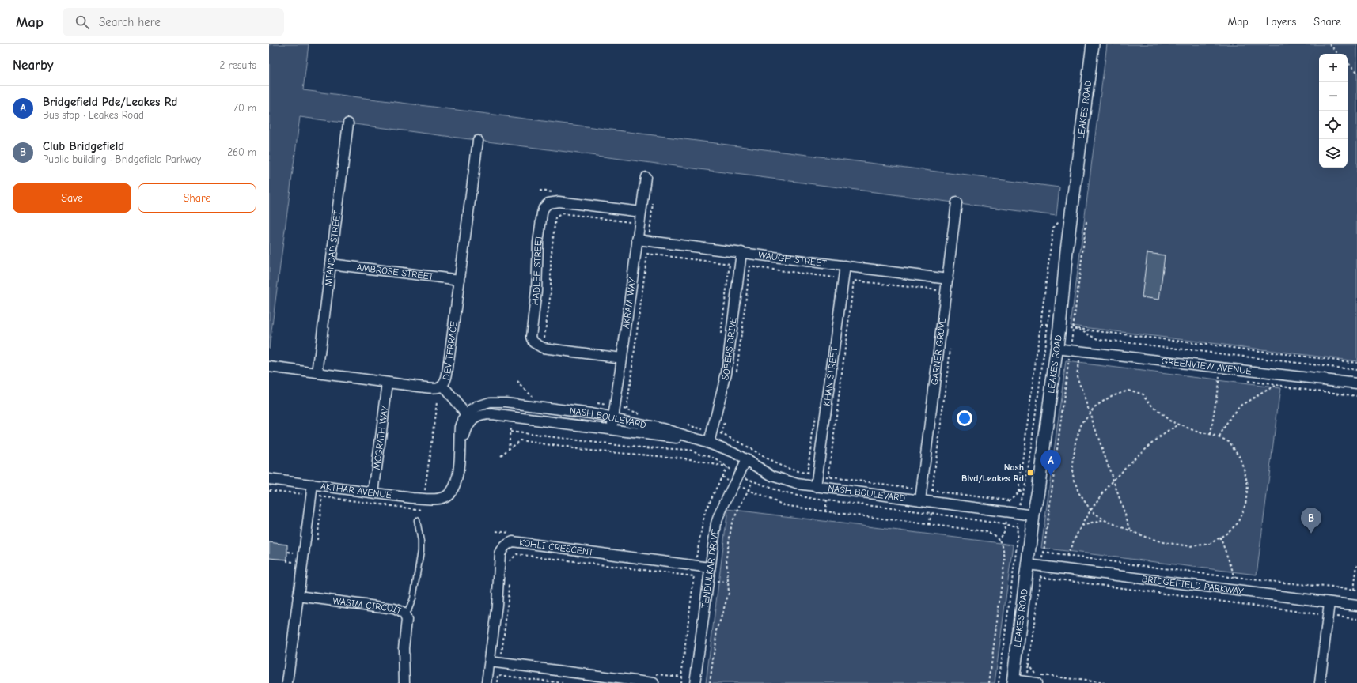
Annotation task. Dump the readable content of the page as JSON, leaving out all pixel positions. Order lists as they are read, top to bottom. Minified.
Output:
{"streets":{"street":["LEAKES ROAD","MIANDAD STREET","WAUGH STREET","HADLEE STREET","AMBROSE STREET","AKRAM WAY","SOBERS DRIVE","DEV TERRACE","GARNER GROVE","GREENVIEW AVENUE","KHAN STREET","NASH BOULEVARD","MCGRATH WAY","AKTHAR AVENUE","KOHLI CRESCENT","TENDULKAR DRIVE","BRIDGEFIELD PARKWAY","WASIM CIRCUIT"]},"crossings":[["LEAKES ROAD","GREENVIEW AVENUE"],["LEAKES ROAD","NASH BOULEVARD"],["LEAKES ROAD","BRIDGEFIELD PARKWAY"],["MIANDAD STREET","AMBROSE STREET"],["MIANDAD STREET","DEV TERRACE"],["WAUGH STREET","AKRAM WAY"],["WAUGH STREET","SOBERS DRIVE"],["WAUGH STREET","GARNER GROVE"],["WAUGH STREET","KHAN STREET"],["HADLEE STREET","AKRAM WAY"],["AMBROSE STREET","DEV TERRACE"],["AKRAM WAY","NASH BOULEVARD"],["SOBERS DRIVE","NASH BOULEVARD"],["DEV TERRACE","MCGRATH WAY"],["GARNER GROVE","NASH BOULEVARD"],["KHAN STREET","NASH BOULEVARD"],["NASH BOULEVARD","AKTHAR AVENUE"],["NASH BOULEVARD","TENDULKAR DRIVE"],["MCGRATH WAY","AKTHAR AVENUE"],["KOHLI CRESCENT","TENDULKAR DRIVE"]],"places":{"transit":["Nash Blvd/Leakes Rd"]},"page":{"header":"Map","search":"Search here","nav":["Map","Layers","Share"],"heading":["Nearby","2 results"],"map_buttons":["+","−"],"list":[{"mark":"A","name":"Bridgefield Pde/Leakes Rd","note":"Bus stop · Leakes Road","value":"70 m"},{"mark":"B","name":"Club Bridgefield","note":"Public building · Bridgefield Parkway","value":"260 m"}],"buttons":["Save","Share"],"pins":["A","B"]}}
